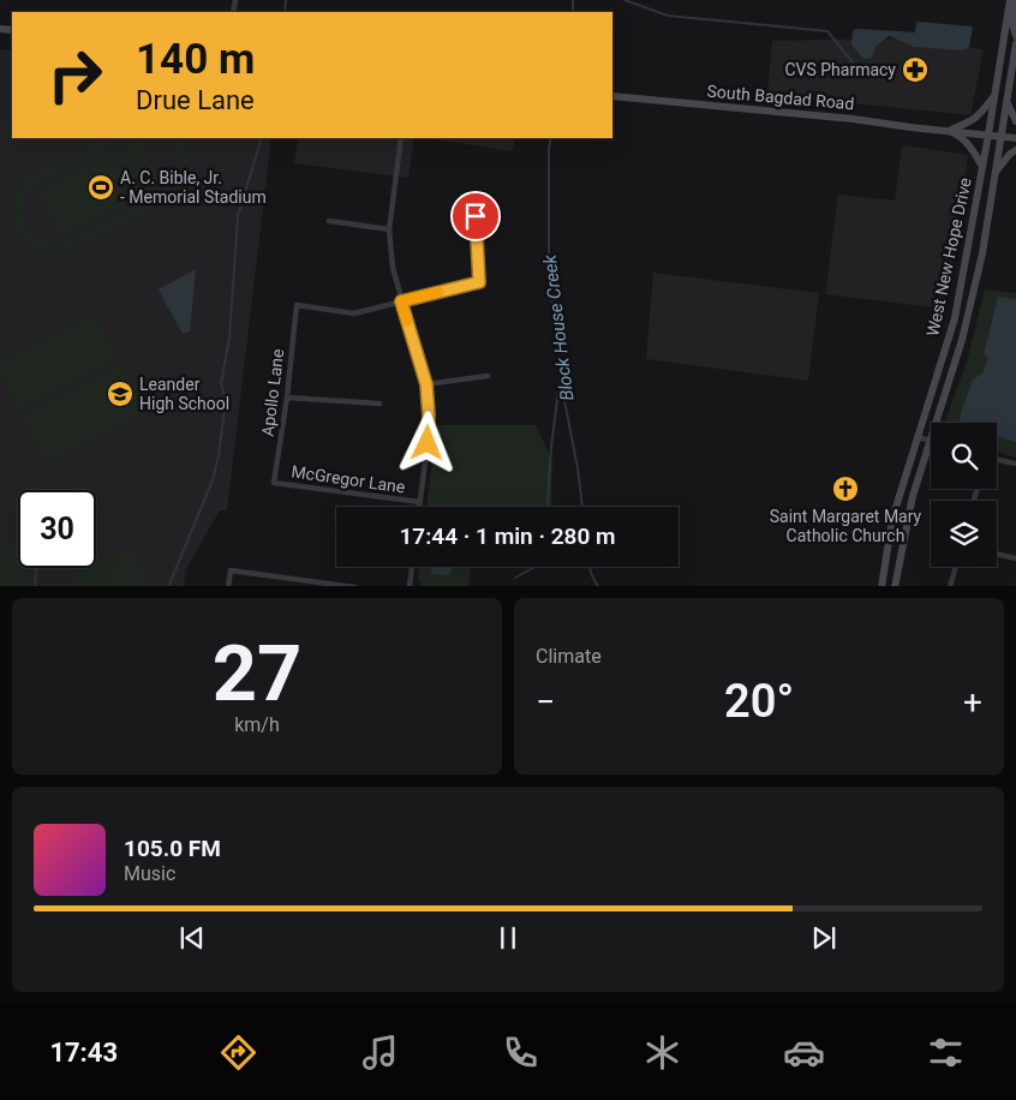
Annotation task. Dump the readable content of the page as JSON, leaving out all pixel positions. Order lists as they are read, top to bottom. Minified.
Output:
{"streets":{"main road":["South Bagdad Road","West New Hope Drive"],"street":["Apollo Lane","McGregor Lane"]},"crossings":[["South Bagdad Road","West New Hope Drive"],["Apollo Lane","McGregor Lane"]],"water":["Block House Creek"],"places":{"pharmacy":["CVS Pharmacy"],"sports":["A. C. Bible, Jr. - Memorial Stadium"],"school or university":["Leander High School"],"church":["Saint Margaret Mary Catholic Church"]},"page":{"turn":["140 m","Drue Lane"],"limit":"30","trip":"17:44 · 1 min · 280 m","tile":[["27","km/h"],"Climate"],"heat":["−","20°","+"],"song":["105.0 FM","Music"],"tabs":"17:43"}}
